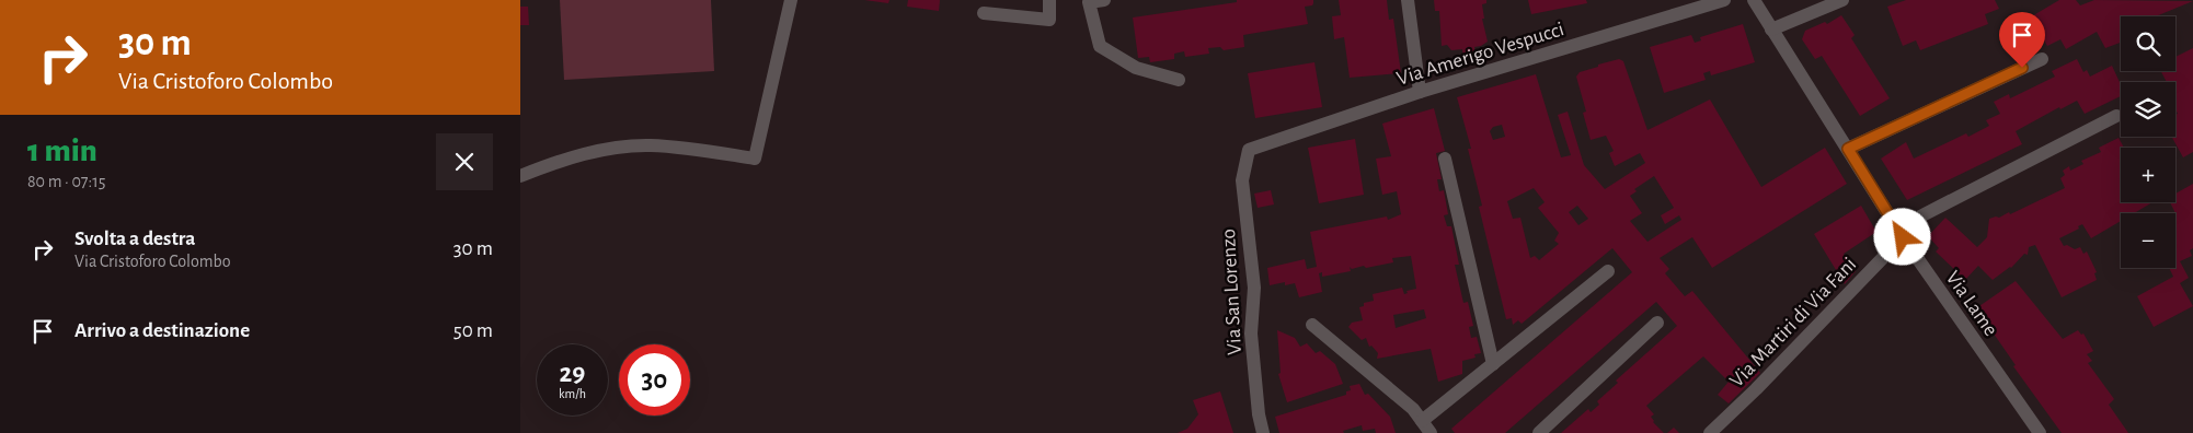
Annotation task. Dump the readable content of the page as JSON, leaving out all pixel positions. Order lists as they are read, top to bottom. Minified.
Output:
{"streets":{"street":["Via Amerigo Vespucci","Via San Lorenzo","Via Lame","Via Martiri di Via Fani"]},"crossings":[["Via Amerigo Vespucci","Via San Lorenzo"],["Via Lame","Via Martiri di Via Fani"]],"page":{"turn":["30 m","Via Cristoforo Colombo"],"map_buttons":["+","−"],"heading":["1 min","80 m · 07:15"],"list":[{"name":"Svolta a destra","note":"Via Cristoforo Colombo","value":"30 m"},{"name":"Arrivo a destinazione","value":"50 m"}],"speed":"29 km/h","limit":"30"}}
